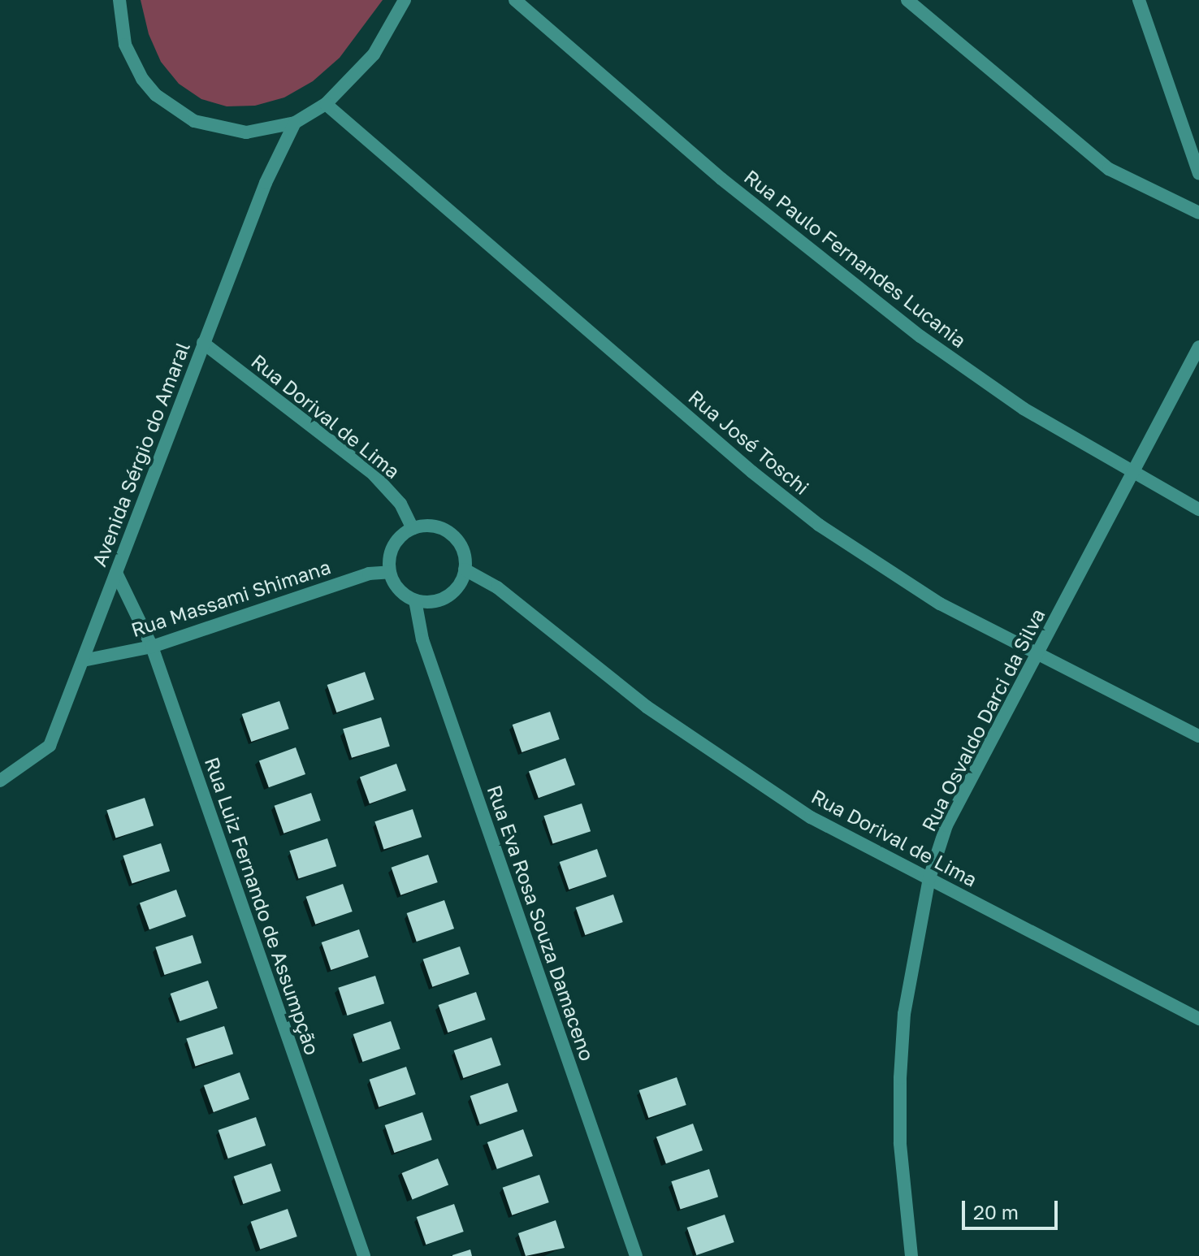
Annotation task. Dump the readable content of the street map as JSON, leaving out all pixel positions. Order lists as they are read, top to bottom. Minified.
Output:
{"streets":{"street":["Rua Paulo Fernandes Lucania","Rua Dorival de Lima","Rua José Toschi","Avenida Sérgio do Amaral","Rua Massami Shimana","Rua Osvaldo Darci da Silva","Rua Luiz Fernando de Assumpção","Rua Eva Rosa Souza Damaceno"]},"crossings":[["Rua Paulo Fernandes Lucania","Rua Osvaldo Darci da Silva"],["Rua Dorival de Lima","Avenida Sérgio do Amaral"],["Rua Dorival de Lima","Rua Massami Shimana"],["Rua Dorival de Lima","Rua Osvaldo Darci da Silva"],["Rua Dorival de Lima","Rua Eva Rosa Souza Damaceno"],["Rua José Toschi","Rua Osvaldo Darci da Silva"],["Avenida Sérgio do Amaral","Rua Massami Shimana"],["Avenida Sérgio do Amaral","Rua Luiz Fernando de Assumpção"],["Rua Massami Shimana","Rua Luiz Fernando de Assumpção"],["Rua Massami Shimana","Rua Eva Rosa Souza Damaceno"]],"scale_bar":"20 m"}
